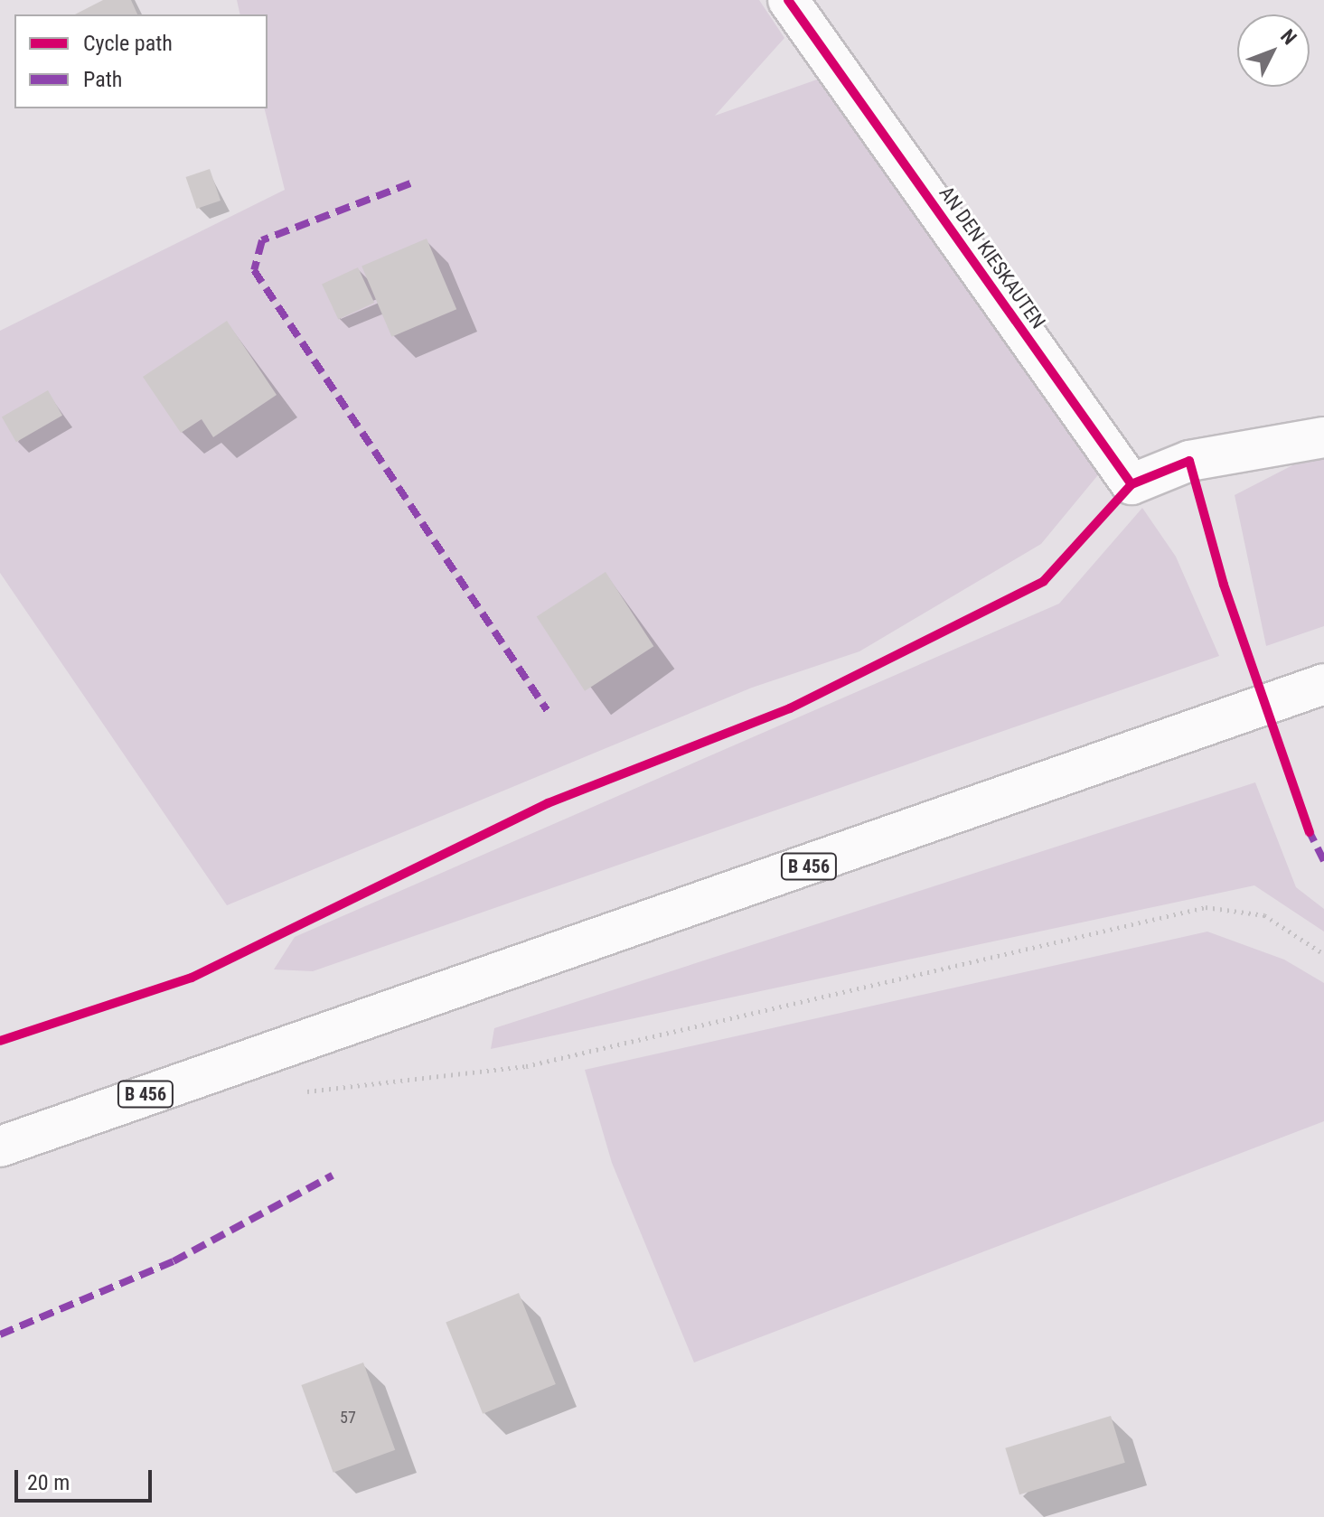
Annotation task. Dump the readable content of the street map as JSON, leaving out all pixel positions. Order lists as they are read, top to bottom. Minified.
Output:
{"streets":{"main road":["AN DEN KIESKAUTEN","B 456"]},"house_numbers":["57"],"legend":["Cycle path","Path"],"scale_bar":"20 m","north":"top right"}
